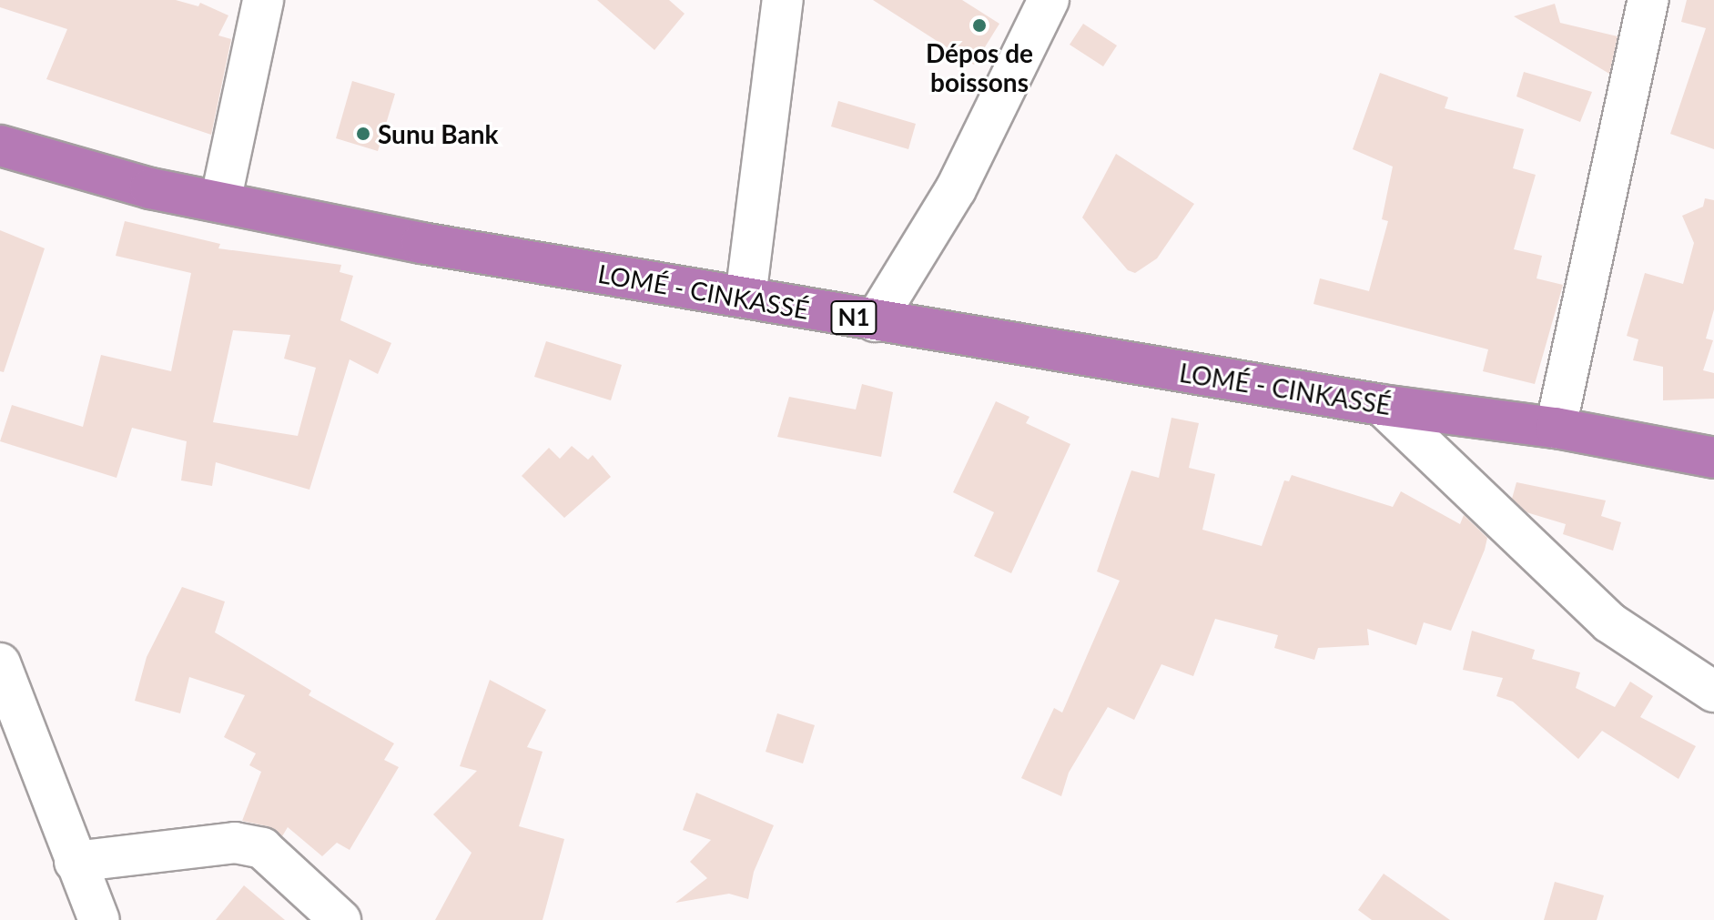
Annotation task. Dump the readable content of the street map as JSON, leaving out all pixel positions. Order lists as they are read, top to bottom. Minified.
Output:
{"streets":{"highway":["LOMÉ - CINKASSÉ","N1"]},"places":["Dépos de boissons","Sunu Bank"]}
